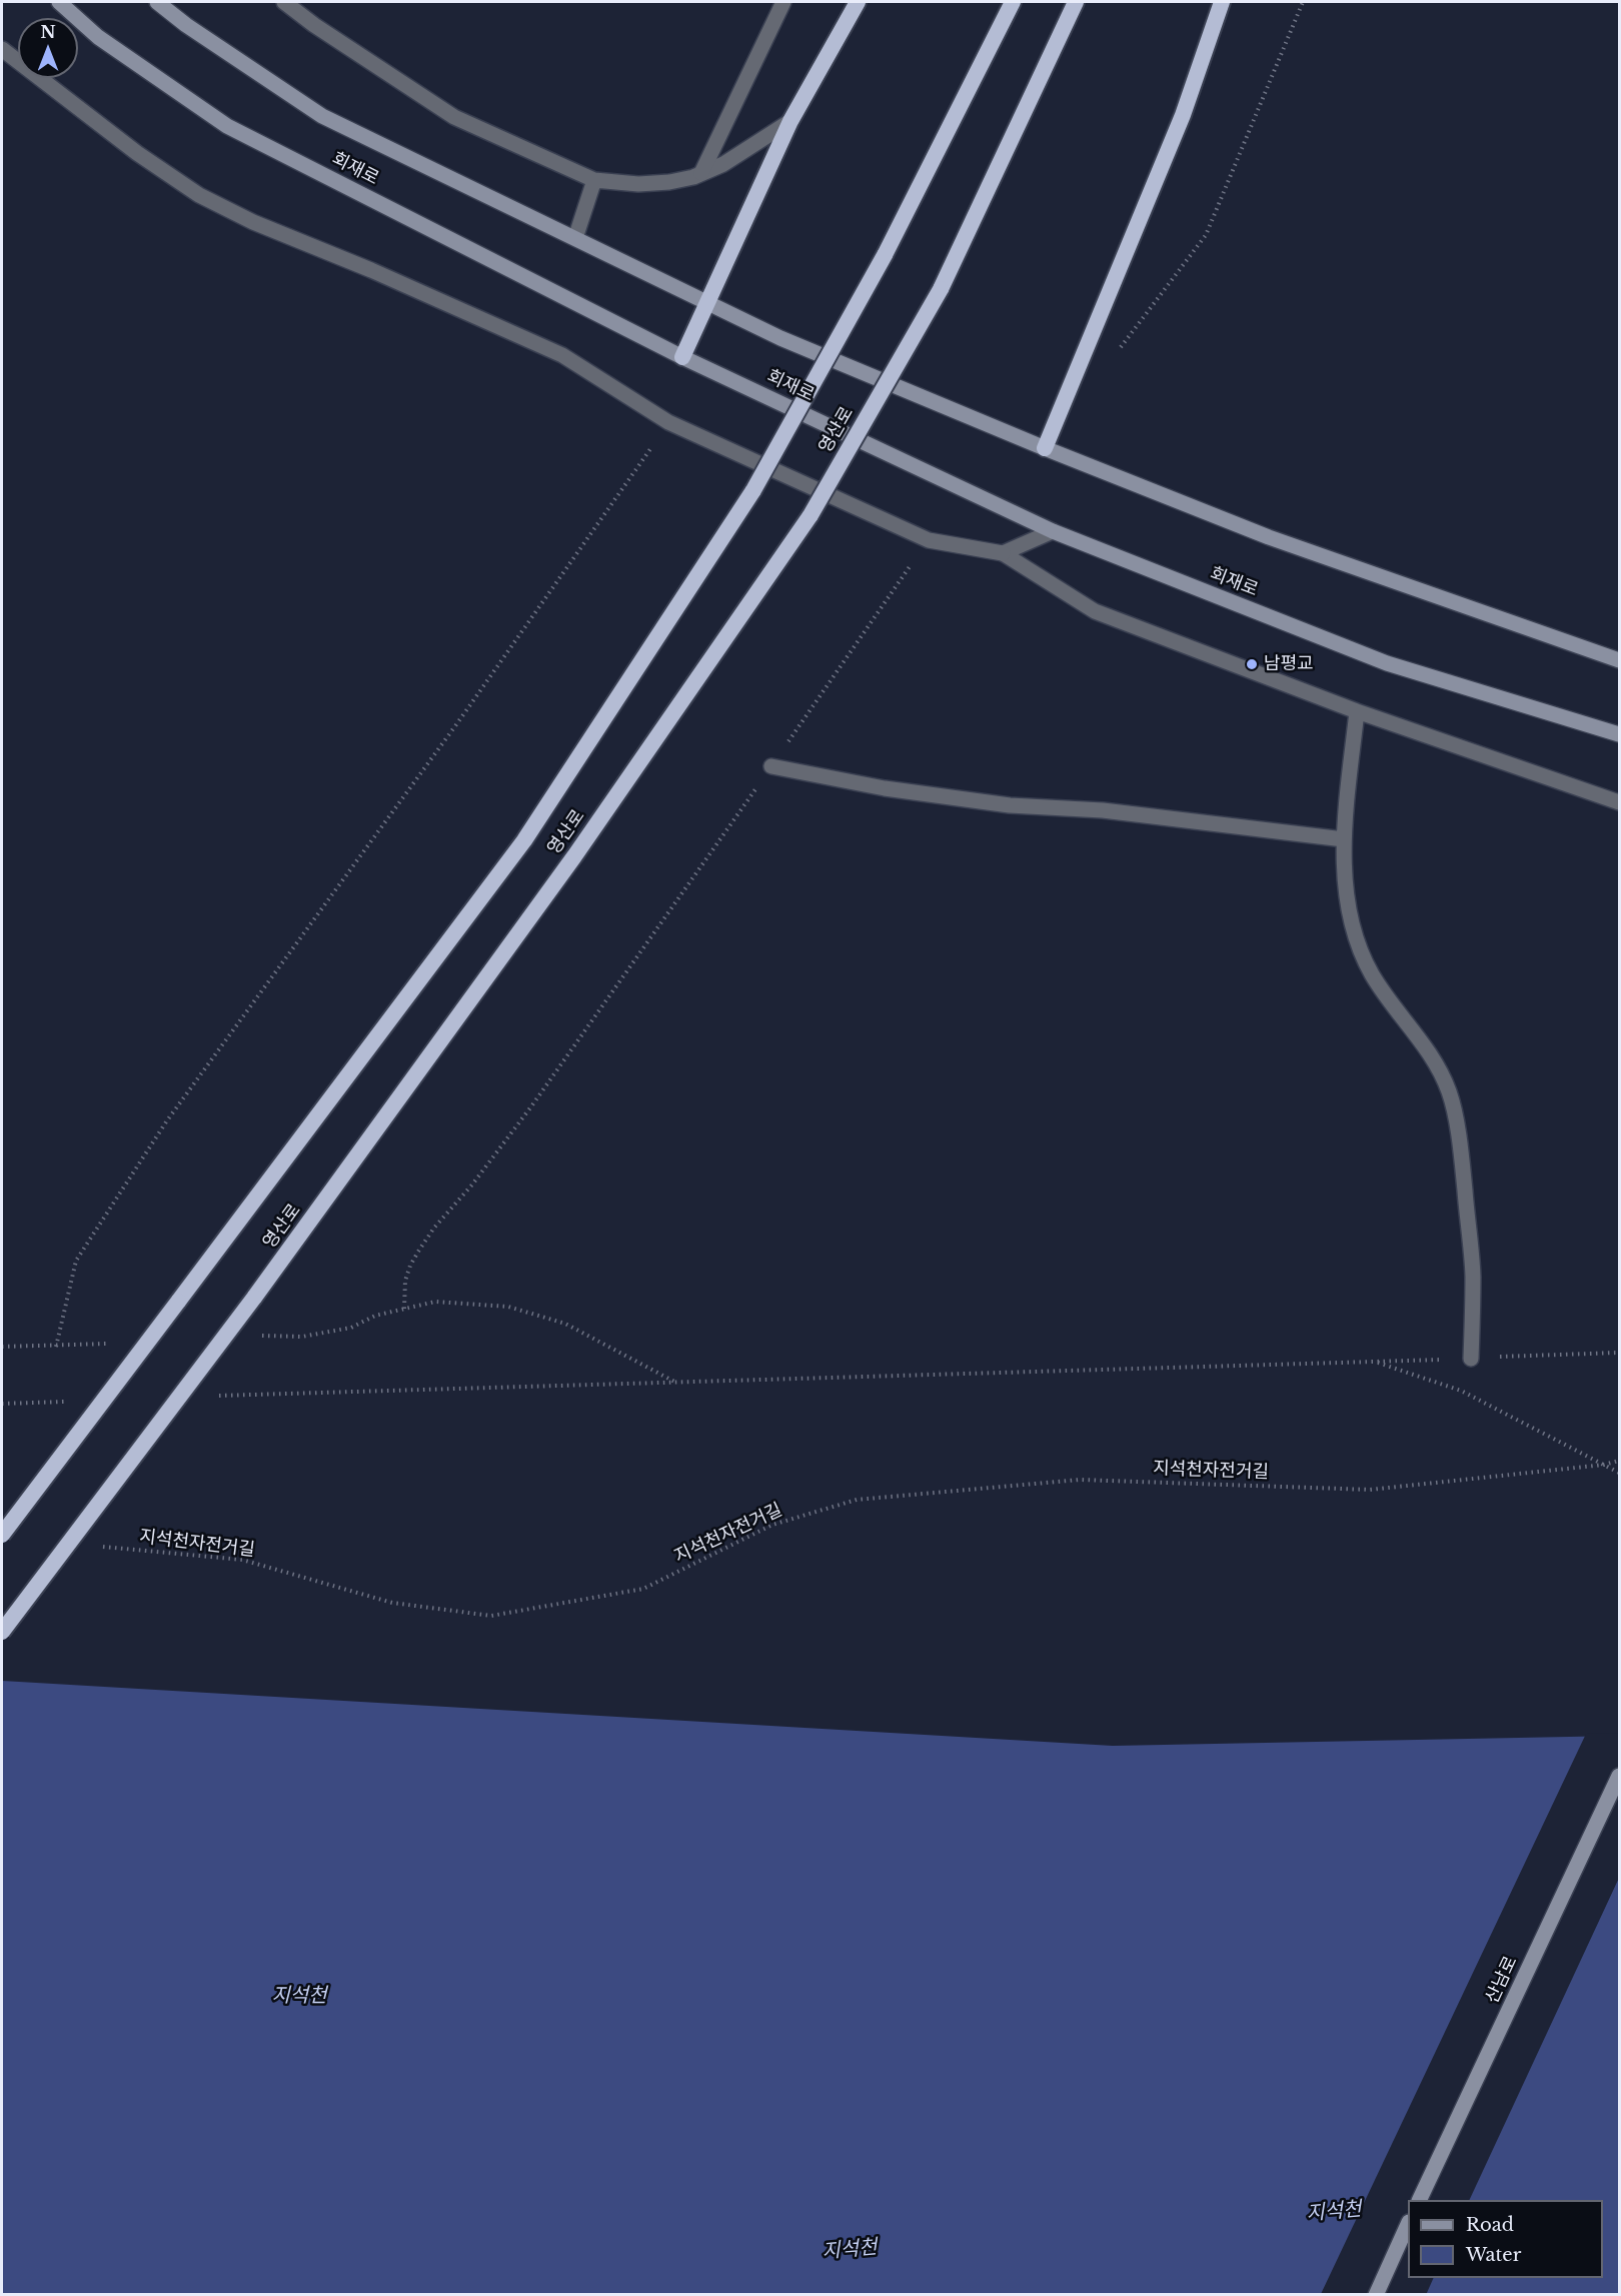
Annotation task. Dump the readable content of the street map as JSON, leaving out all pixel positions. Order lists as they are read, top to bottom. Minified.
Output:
{"streets":{"highway":["영산로"],"main road":["회재로","산남로"],"path":["지석천자전거길"]},"water":["지석천"],"places":["남평교"],"legend":["Road","Water"],"north":"top"}
